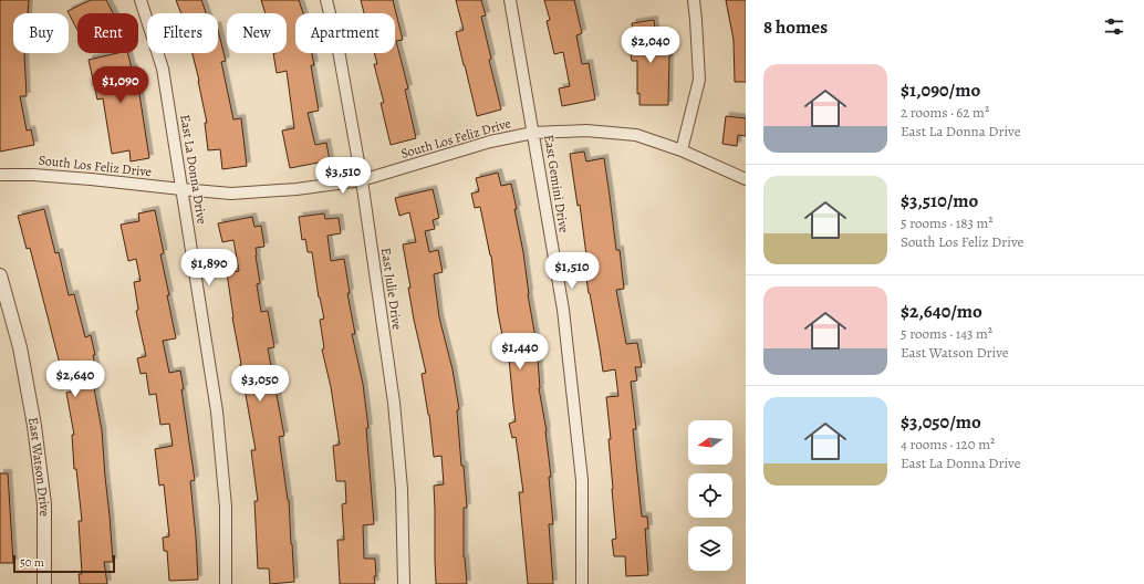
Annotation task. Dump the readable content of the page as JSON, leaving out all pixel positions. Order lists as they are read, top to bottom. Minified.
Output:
{"streets":{"street":["South Los Feliz Drive","East La Donna Drive","East Gemini Drive","East Julie Drive","East Watson Drive"]},"crossings":[["South Los Feliz Drive","East La Donna Drive"],["South Los Feliz Drive","East Gemini Drive"],["South Los Feliz Drive","East Julie Drive"]],"scale_bar":"50 m","north":"left","page":{"heading":"8 homes","chip":["Buy","Rent","Filters","New","Apartment"],"price":["$2,040","$1,090","$3,510","$1,890","$1,510","$1,440","$2,640","$3,050"],"list":[{"name":"$1,090/mo","note":"2 rooms · 62 m² · East La Donna Drive"},{"name":"$3,510/mo","note":"5 rooms · 183 m² · South Los Feliz Drive"},{"name":"$2,640/mo","note":"5 rooms · 143 m² · East Watson Drive"},{"name":"$3,050/mo","note":"4 rooms · 120 m² · East La Donna Drive"}],"scale":"50 m"}}
